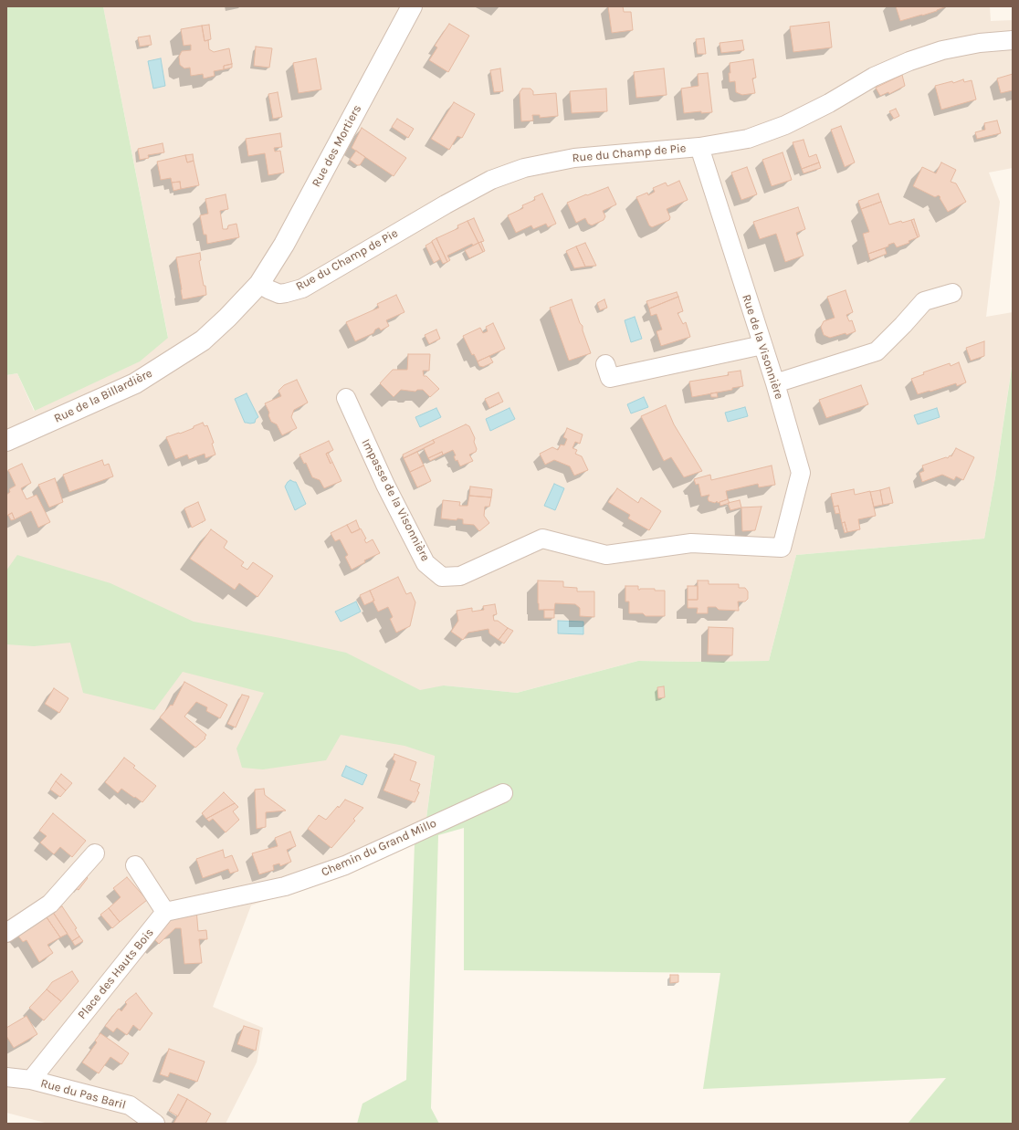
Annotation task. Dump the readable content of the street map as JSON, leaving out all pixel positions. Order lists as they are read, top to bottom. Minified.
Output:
{"streets":{"street":["Rue des Mortiers","Rue du Champ de Pie","Rue de la Visonnière","Rue de la Billardière","Impasse de la Visonnière","Chemin du Grand Millo","Place des Hauts Bois","Rue du Pas Baril"]},"crossings":[["Rue des Mortiers","Rue du Champ de Pie"],["Rue des Mortiers","Rue de la Billardière"],["Rue du Champ de Pie","Rue de la Visonnière"],["Rue du Champ de Pie","Rue de la Billardière"],["Rue de la Visonnière","Impasse de la Visonnière"],["Chemin du Grand Millo","Place des Hauts Bois"],["Place des Hauts Bois","Rue du Pas Baril"]]}
